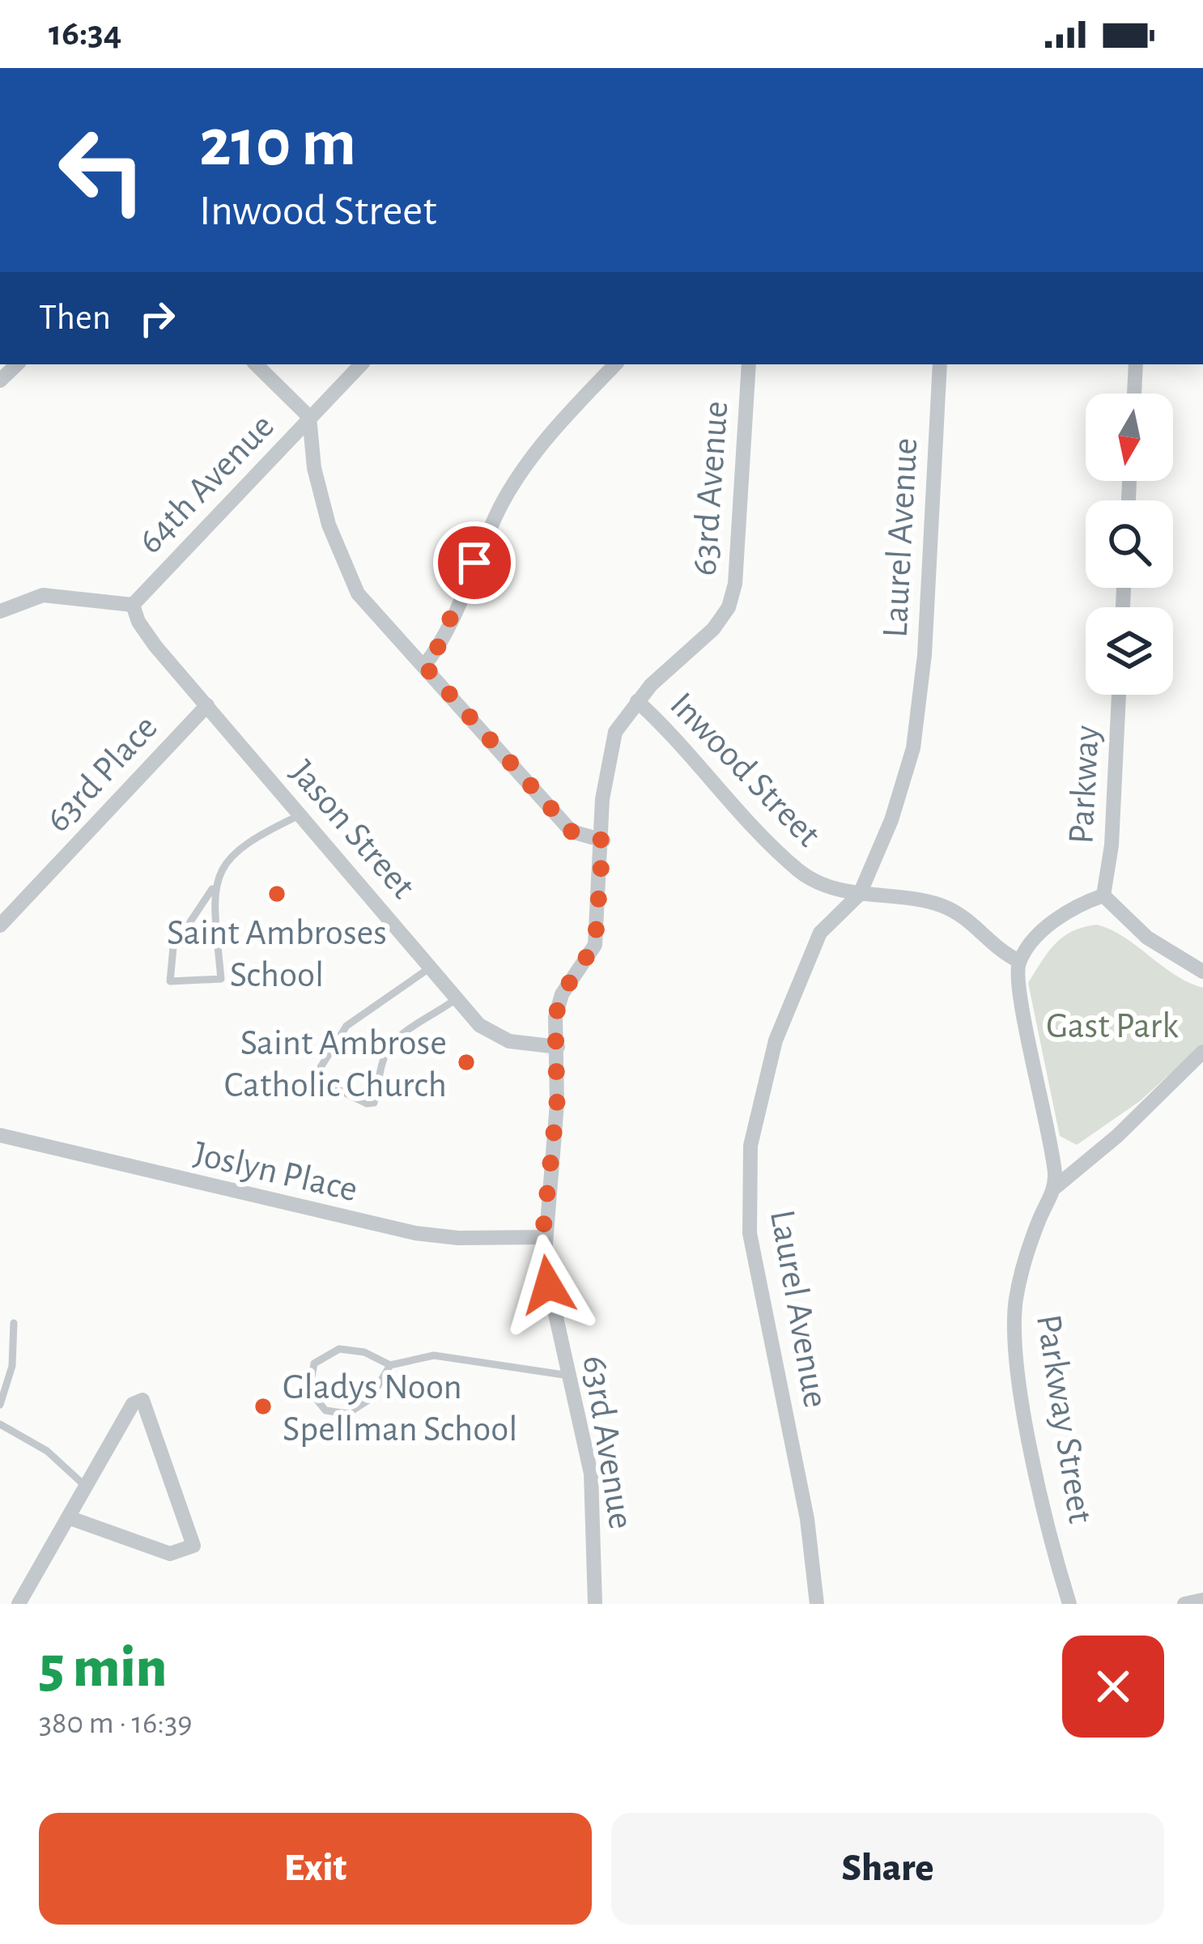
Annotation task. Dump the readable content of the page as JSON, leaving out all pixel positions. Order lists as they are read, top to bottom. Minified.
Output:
{"streets":{"street":["64th Avenue","63rd Avenue","Laurel Avenue","Inwood Street","63rd Place","Parkway","Jason Street","Joslyn Place","Parkway Street"]},"crossings":[["64th Avenue","Jason Street"],["63rd Avenue","Inwood Street"],["63rd Avenue","Jason Street"],["63rd Avenue","Joslyn Place"],["Laurel Avenue","Inwood Street"],["63rd Place","Jason Street"]],"parks":["Gast Park"],"places":["Saint Ambroses School","Saint Ambrose Catholic Church","Gladys Noon Spellman School"],"north":"bottom","page":{"status":"16:34","turn":["210 m","Inwood Street"],"then":"Then","heading":["5 min","380 m · 16:39"],"buttons":["Exit","Share"]}}
